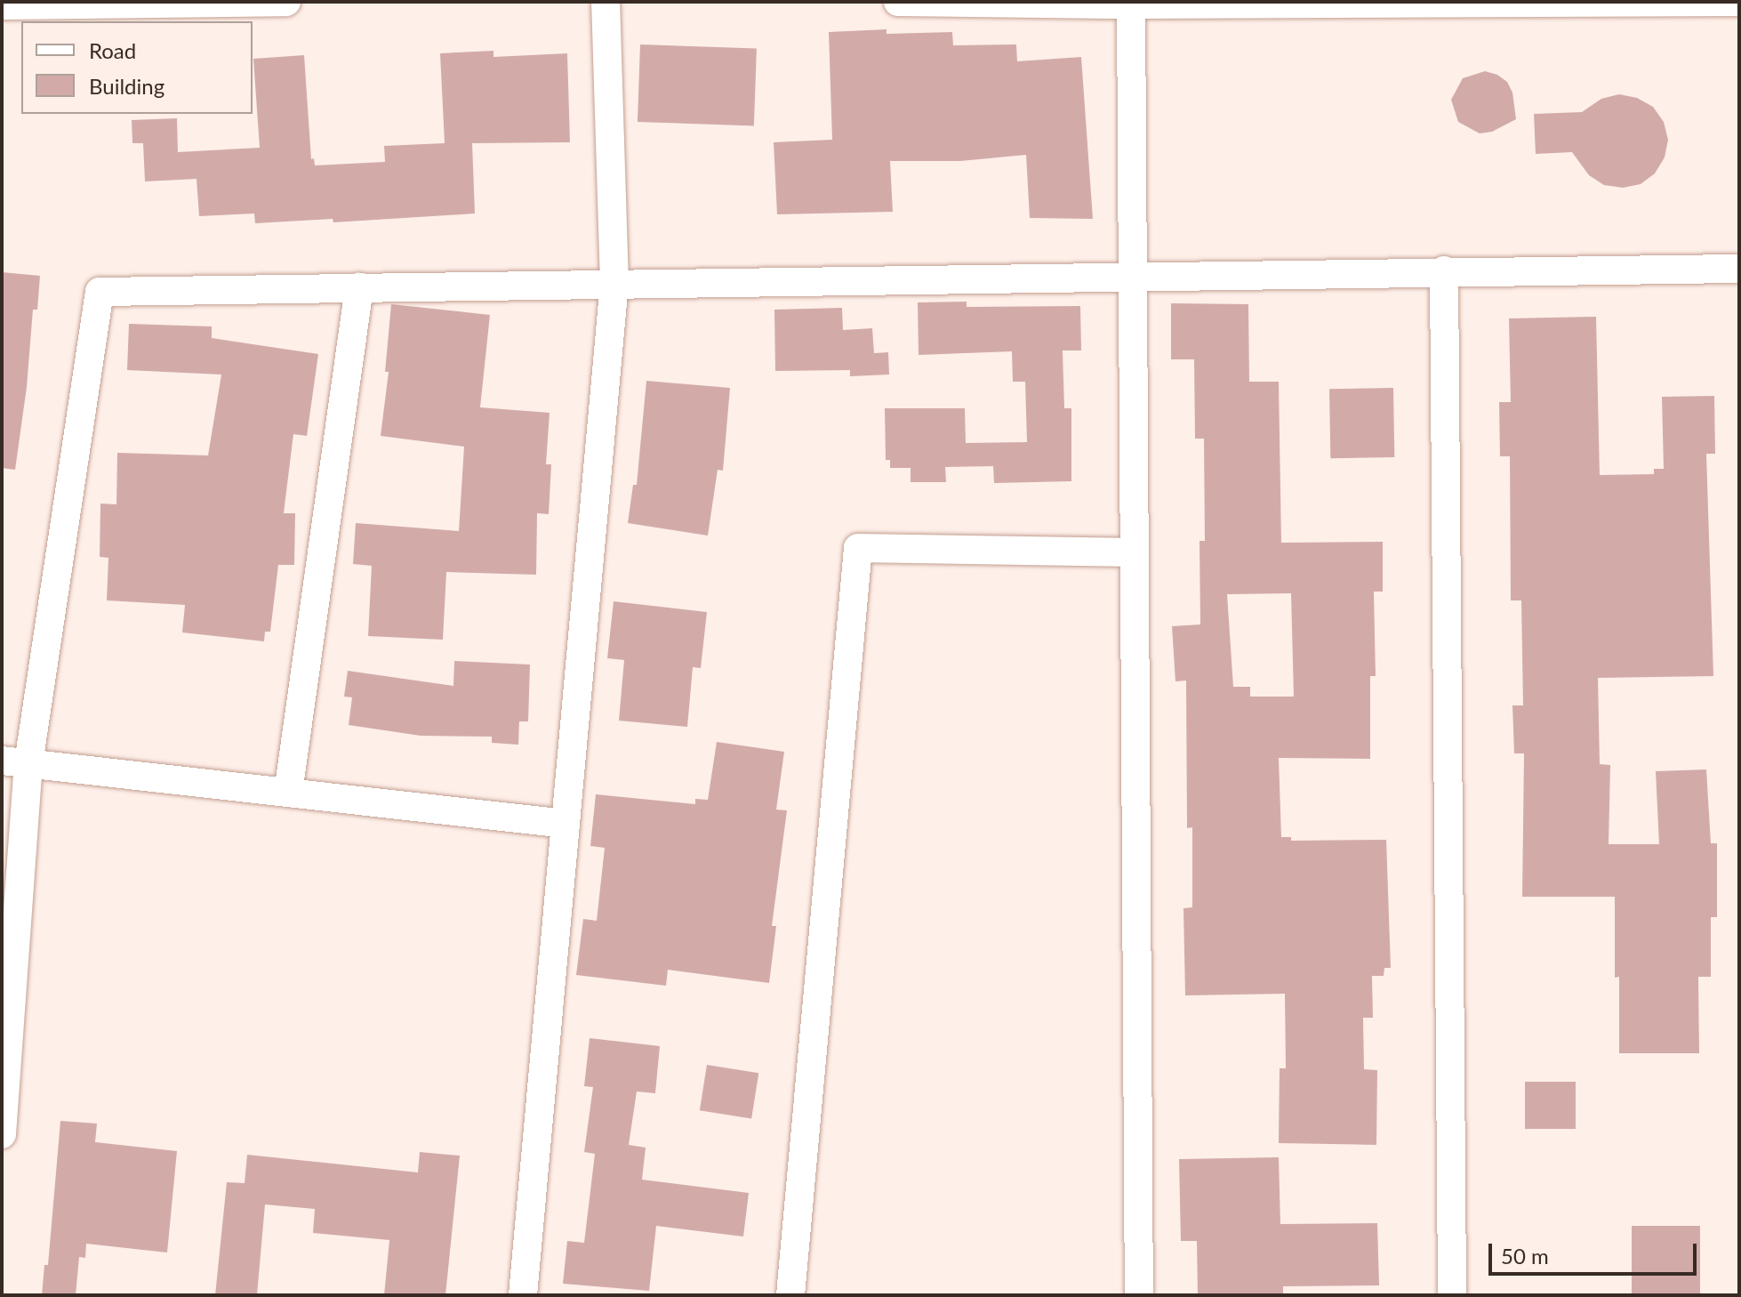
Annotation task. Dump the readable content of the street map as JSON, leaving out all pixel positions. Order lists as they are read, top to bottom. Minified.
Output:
{"legend":["Road","Building"],"scale_bar":"50 m"}
